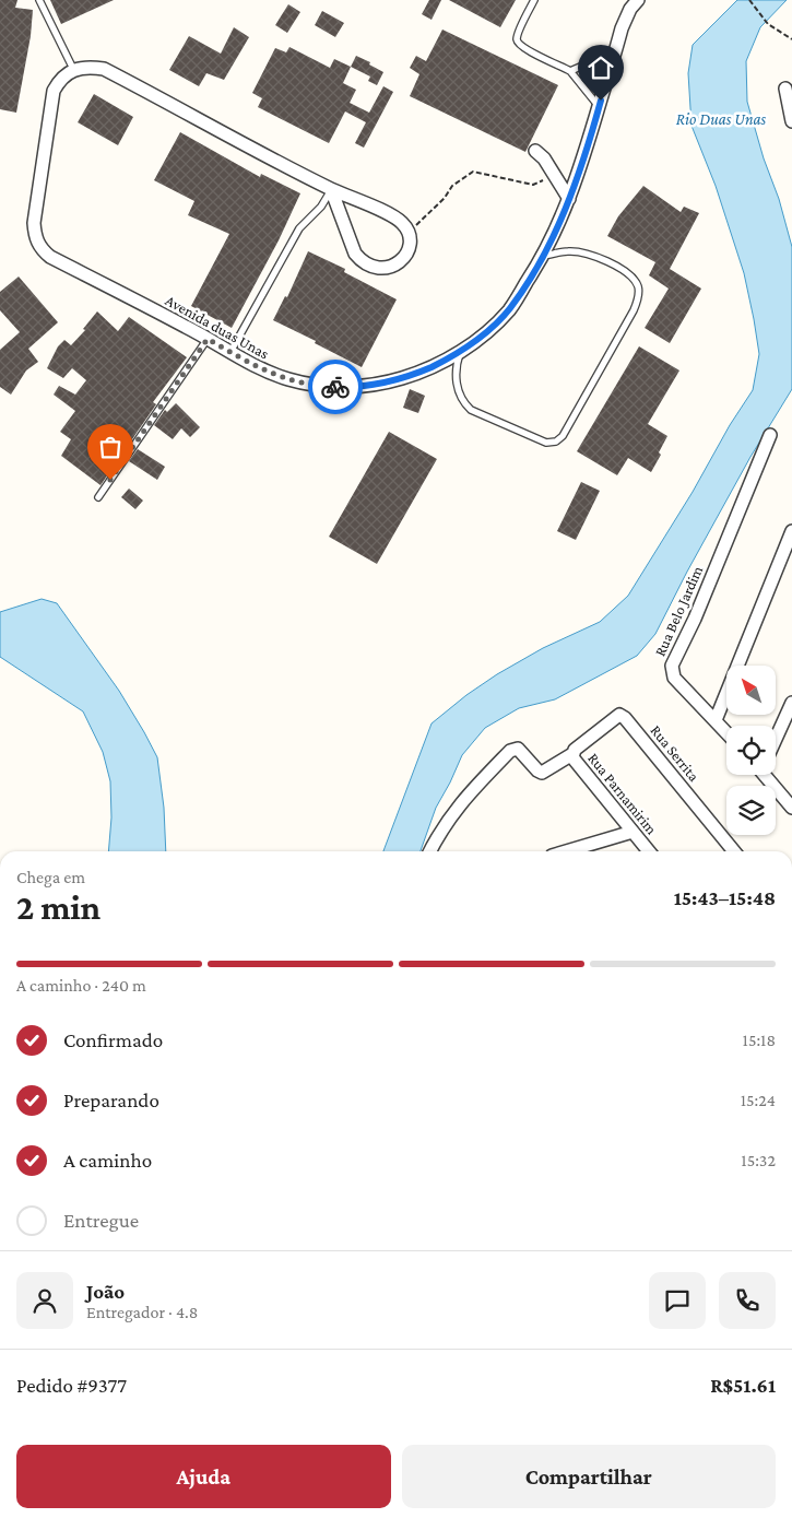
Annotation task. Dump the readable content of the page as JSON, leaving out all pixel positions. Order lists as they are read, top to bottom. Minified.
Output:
{"streets":{"street":["Avenida duas Unas","Rua Belo Jardim","Rua Serrita","Rua Parnamirim"]},"crossings":[["Rua Serrita","Rua Parnamirim"]],"water":["Rio Duas Unas"],"north":"top left","page":{"heading":["2 min","Chega em","15:43–15:48"],"panel":["João","Entregador · 4.8","Pedido #9377","R$51.61"],"bar":"A caminho · 240 m","list":[["Confirmado","15:18"],["Preparando","15:24"],["A caminho","15:32"],"Entregue"],"buttons":["Ajuda","Compartilhar"]}}
